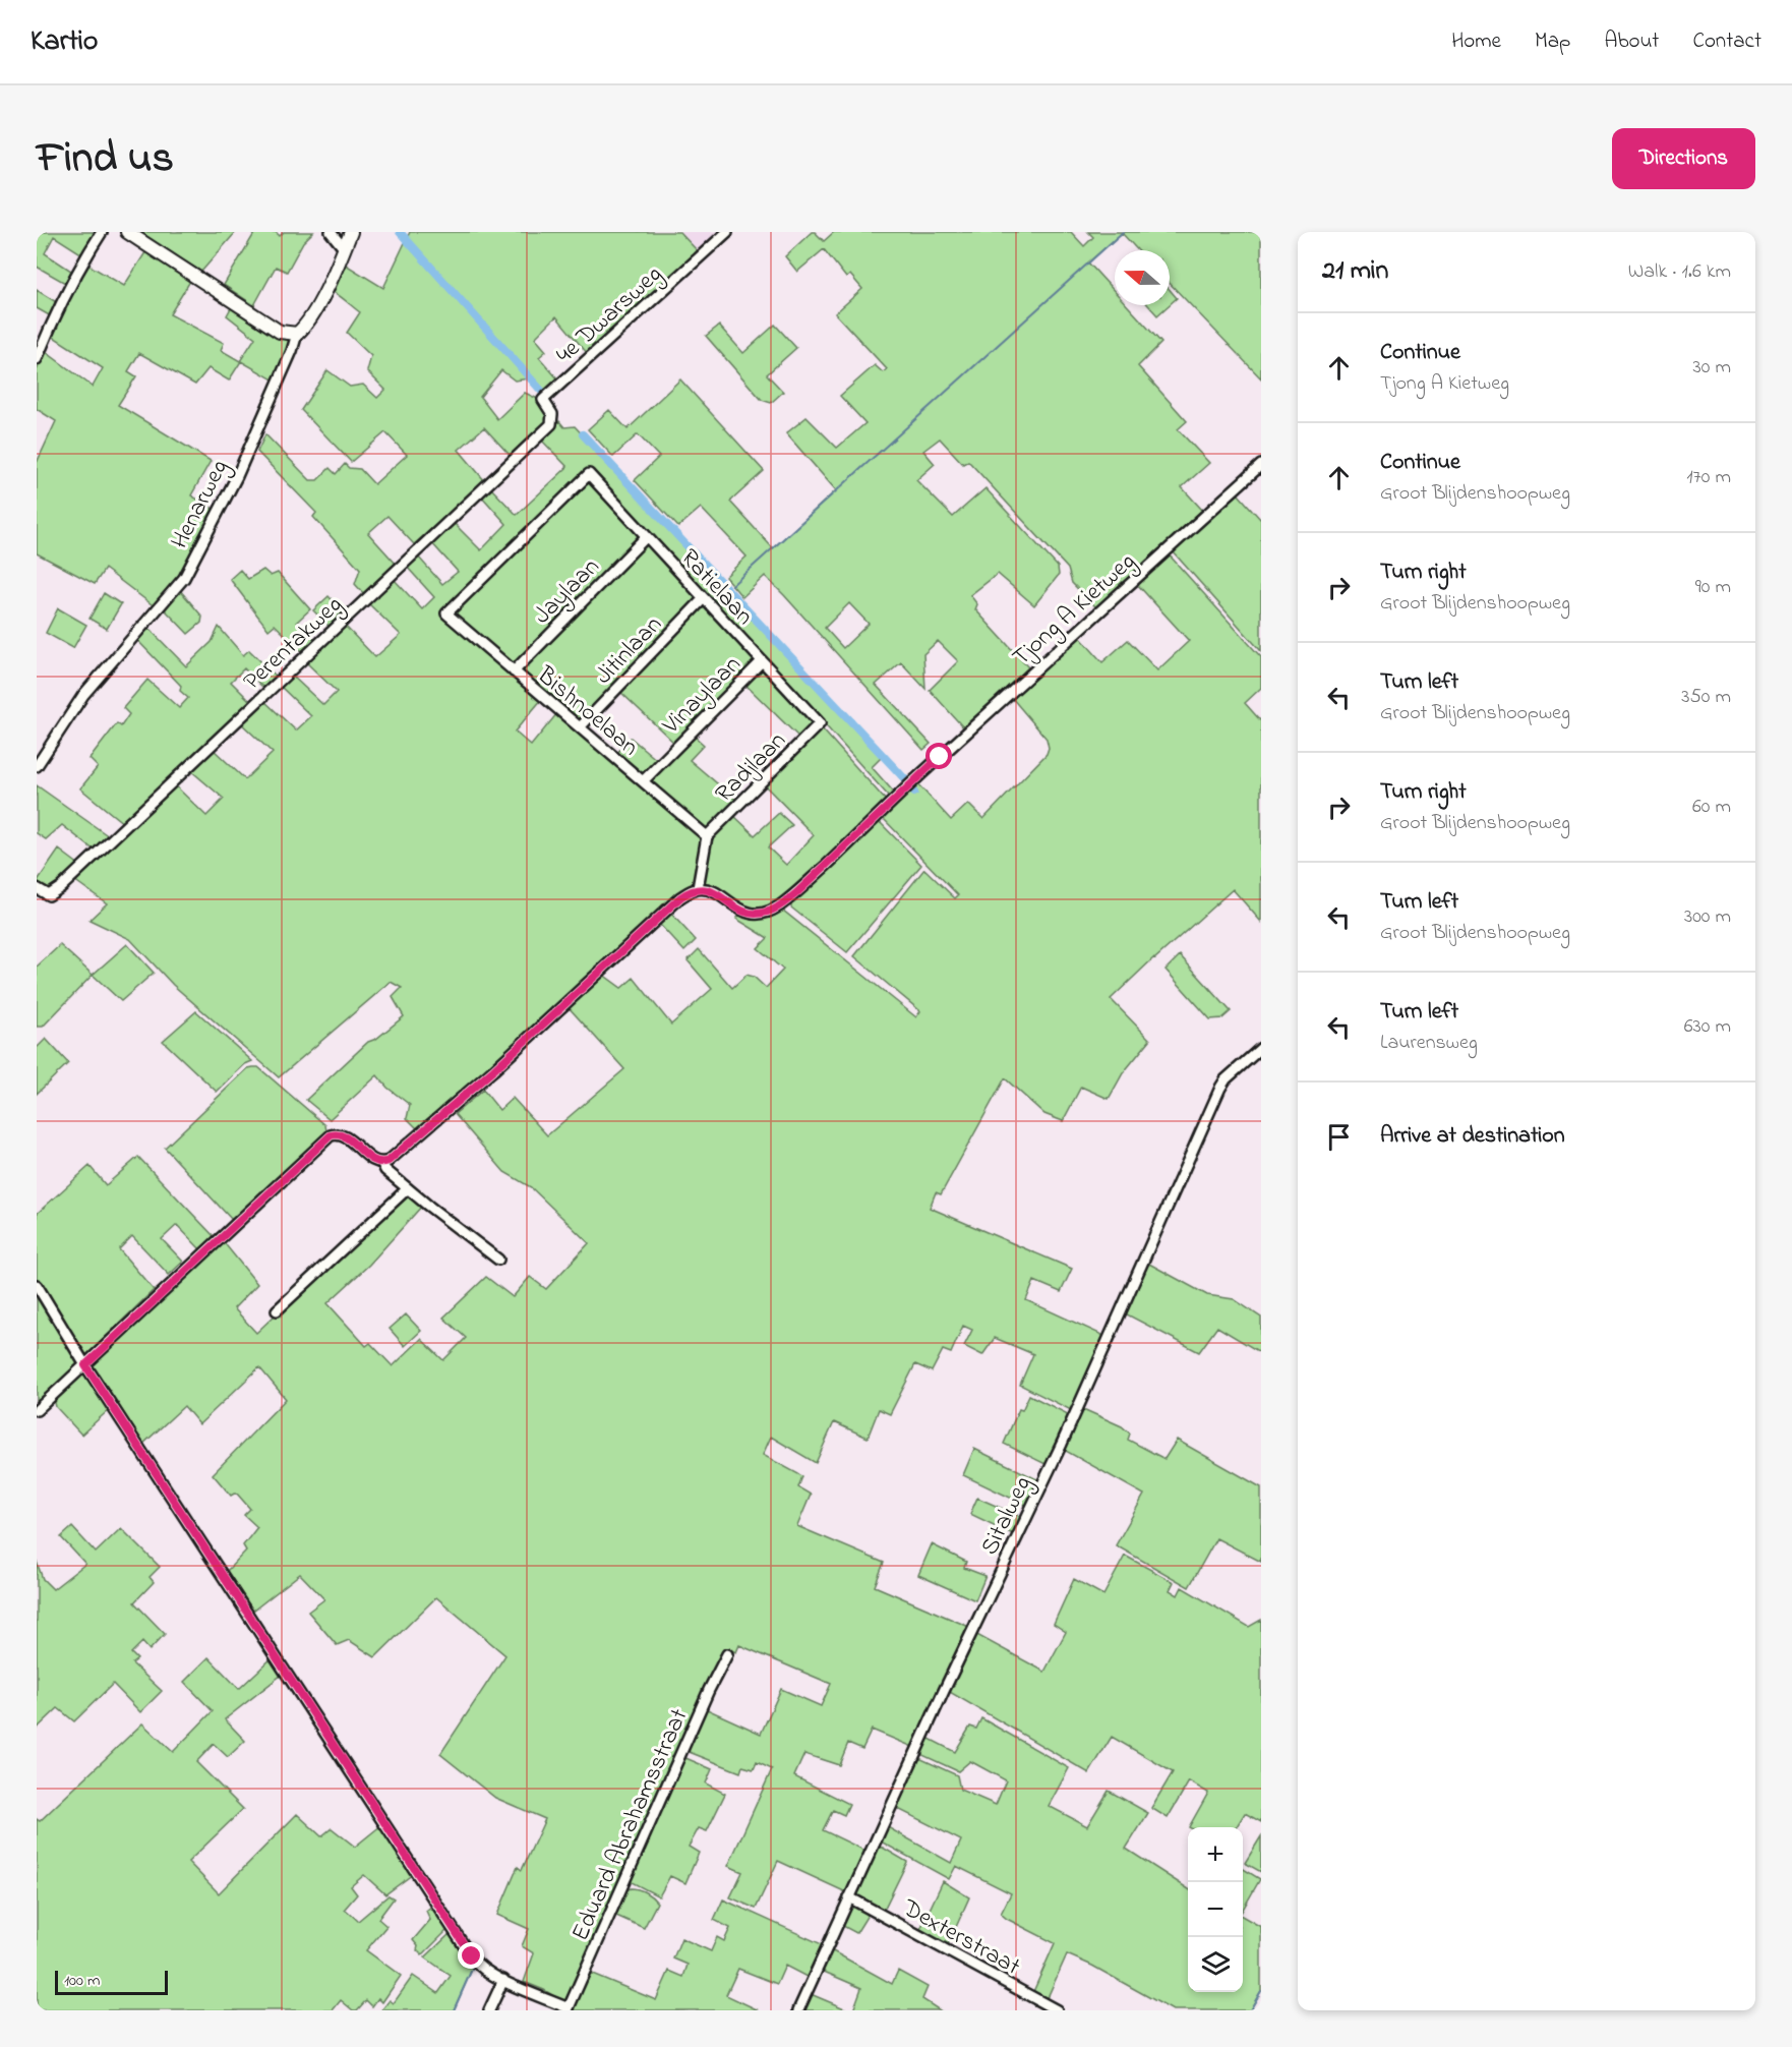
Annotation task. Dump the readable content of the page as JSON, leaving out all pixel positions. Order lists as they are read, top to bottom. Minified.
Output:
{"streets":{"street":["4e Dwarsweg","Henarweg","Ratielaan","Jaylaan","Tjong A Kietweg","Perentakweg","Jitinlaan","Vinaylaan","Bishnoelaan","Radjlaan","Sitalweg","Eduard Abrahamsstraat","Dexterstraat"]},"crossings":[["4e Dwarsweg","Perentakweg"],["Ratielaan","Jaylaan"],["Ratielaan","Jitinlaan"],["Ratielaan","Vinaylaan"],["Ratielaan","Bishnoelaan"],["Ratielaan","Radjlaan"],["Jaylaan","Bishnoelaan"],["Jitinlaan","Bishnoelaan"],["Vinaylaan","Bishnoelaan"],["Bishnoelaan","Radjlaan"],["Sitalweg","Dexterstraat"]],"scale_bar":"100 m","north":"left","page":{"header":"Kartio","nav":["Home","Map","About","Contact"],"title":"Find us","buttons":"Directions","heading":["21 min","Walk · 1.6 km"],"list":[["Continue","Tjong A Kietweg","30 m"],["Continue","Groot Blijdenshoopweg","170 m"],["Turn right","Groot Blijdenshoopweg","90 m"],["Turn left","Groot Blijdenshoopweg","350 m"],["Turn right","Groot Blijdenshoopweg","60 m"],["Turn left","Groot Blijdenshoopweg","300 m"],["Turn left","Laurensweg","630 m"],"Arrive at destination"],"map_buttons":["+","−"],"scale":"100 m"}}
